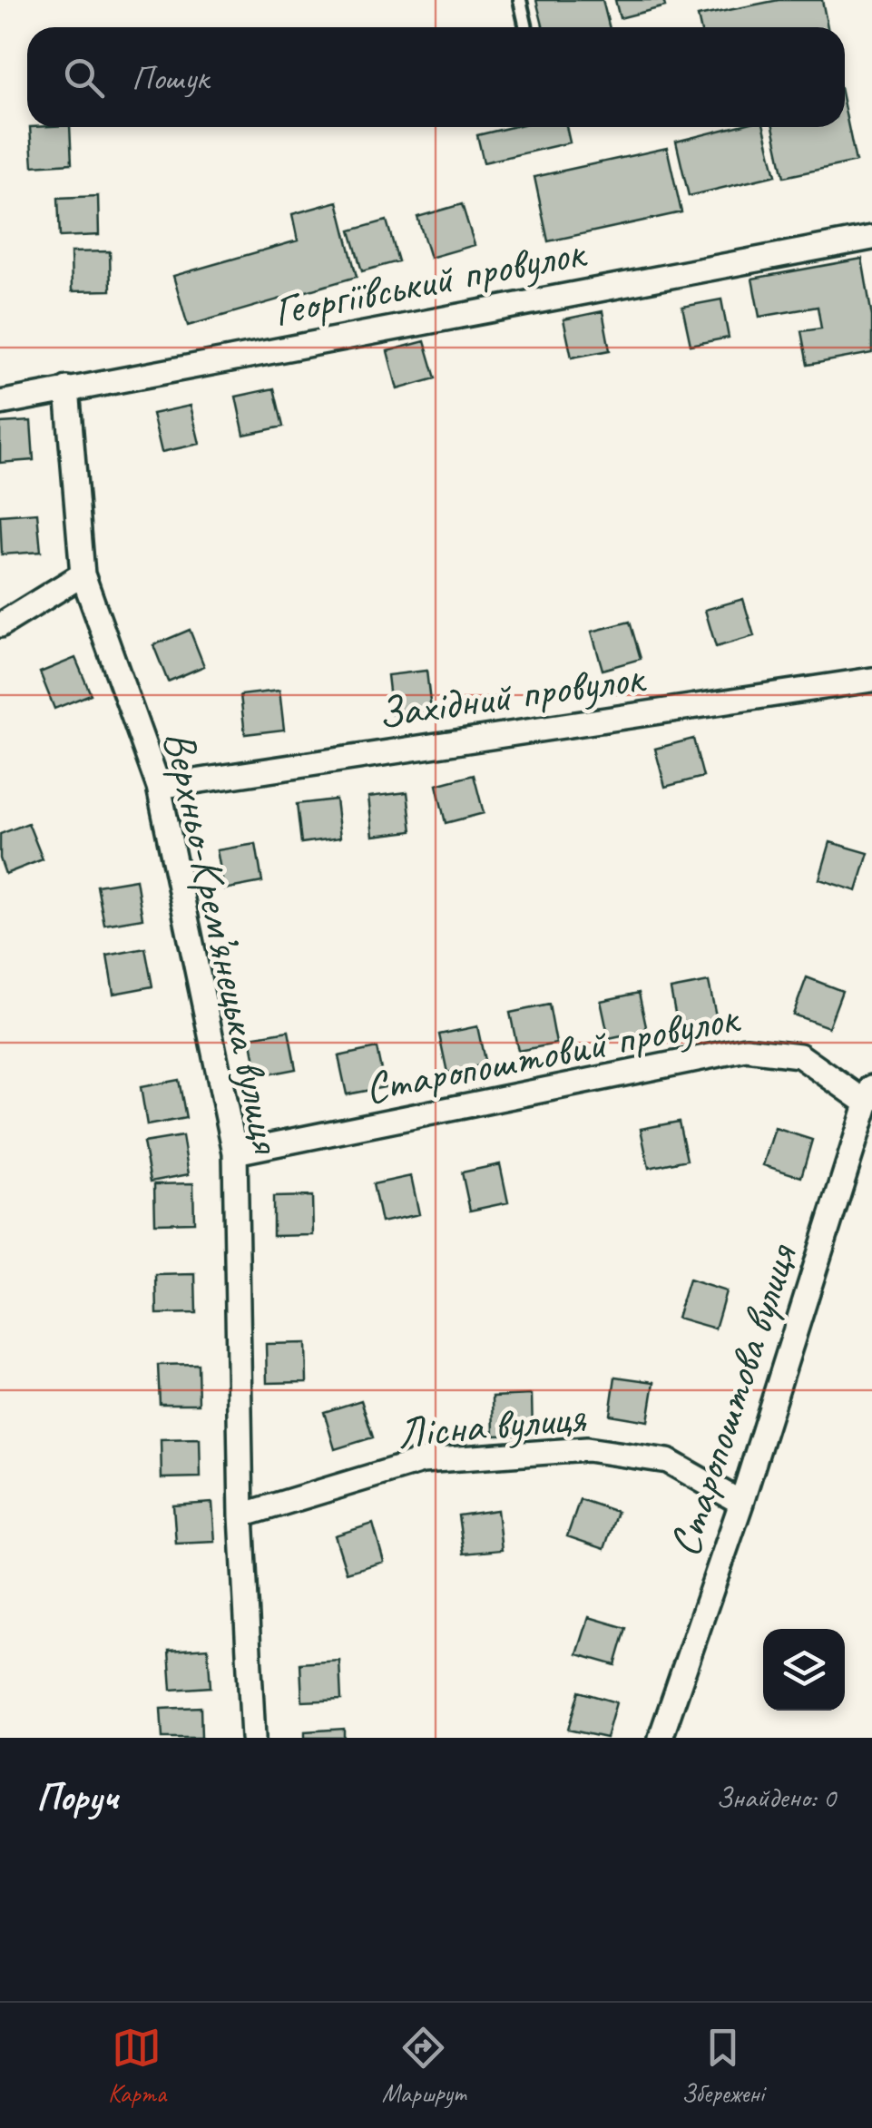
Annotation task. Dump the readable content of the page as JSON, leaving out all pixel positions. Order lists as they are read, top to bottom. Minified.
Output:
{"streets":{"street":["Георгіївський провулок","Західний провулок","Верхньо-Крем’янецька вулиця","Старопоштовий провулок","Старопоштова вулиця","Лісна вулиця"]},"crossings":[["Георгіївський провулок","Верхньо-Крем’янецька вулиця"],["Західний провулок","Верхньо-Крем’янецька вулиця"],["Верхньо-Крем’янецька вулиця","Старопоштовий провулок"],["Верхньо-Крем’янецька вулиця","Лісна вулиця"],["Старопоштовий провулок","Старопоштова вулиця"],["Старопоштова вулиця","Лісна вулиця"]],"page":{"search":"Пошук","heading":["Поруч","Знайдено: 0"],"nav":["Карта","Маршрут","Збережені"]}}
